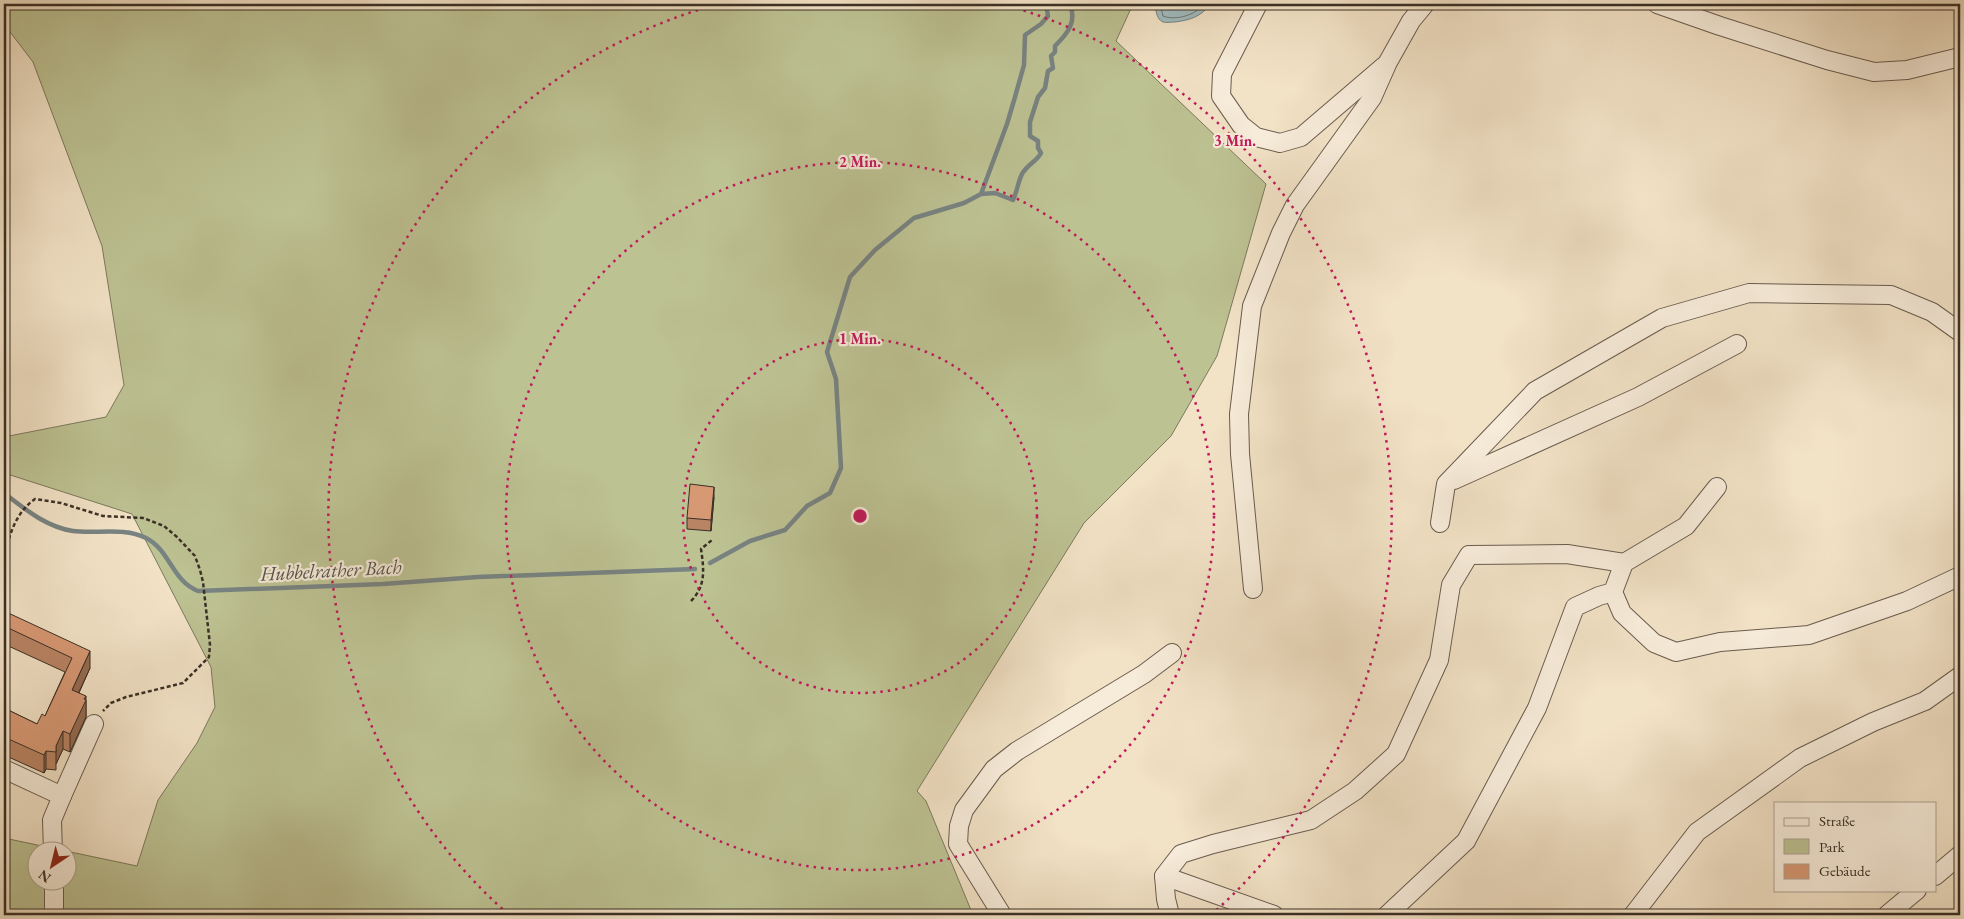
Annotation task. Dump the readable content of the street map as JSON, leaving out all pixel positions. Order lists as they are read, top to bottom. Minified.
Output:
{"water":["Hubbelrather Bach"],"legend":["Straße","Park","Gebäude"],"north":"bottom left","rings":["3 Min.","2 Min.","1 Min."]}
